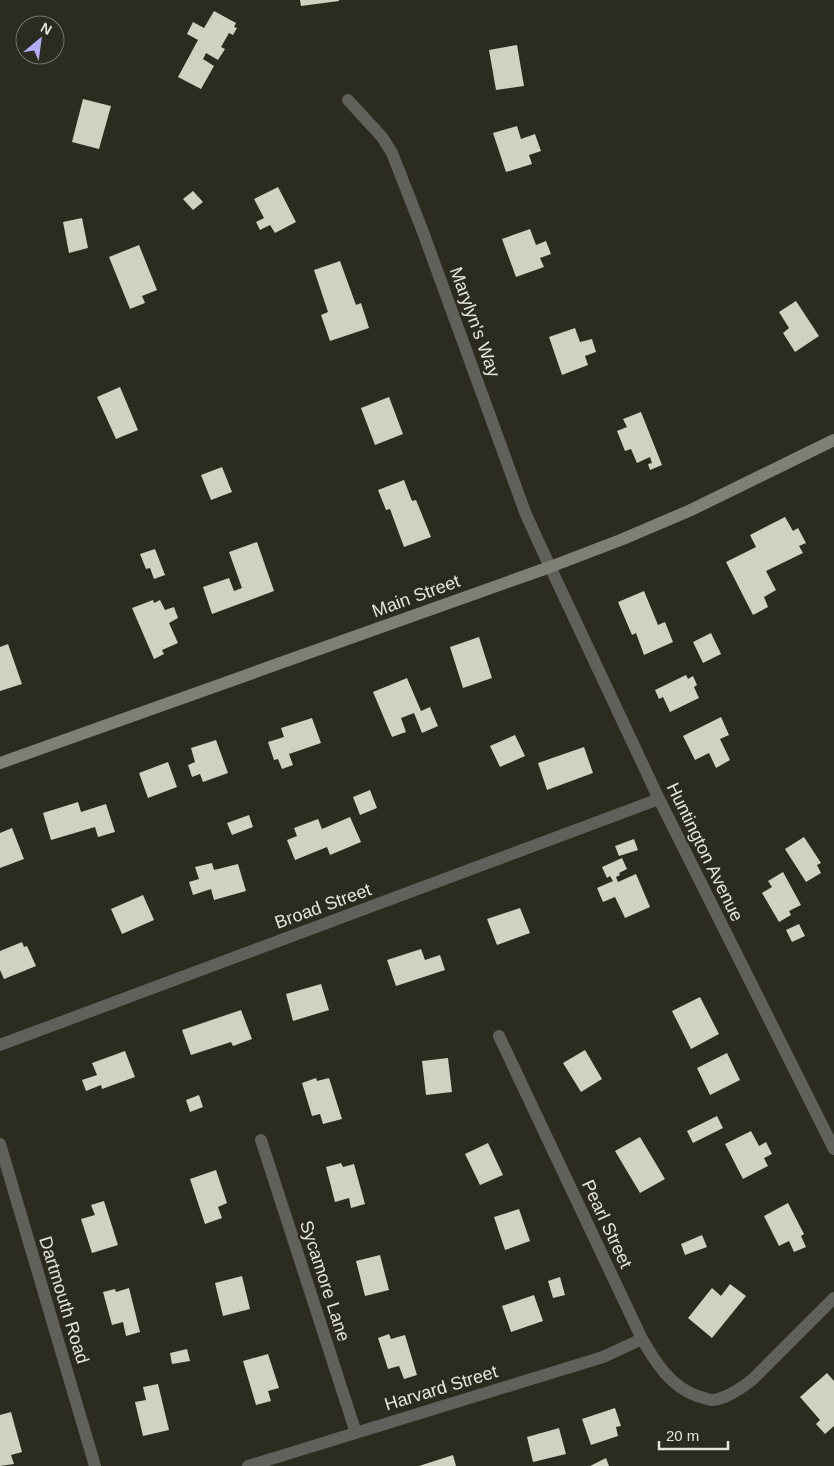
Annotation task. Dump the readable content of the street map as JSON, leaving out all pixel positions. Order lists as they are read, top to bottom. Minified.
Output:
{"streets":{"main road":["Main Street"],"street":["Marylyn's Way","Huntington Avenue","Broad Street","Pearl Street","Sycamore Lane","Dartmouth Road","Harvard Street"]},"crossings":[["Marylyn's Way","Main Street"],["Marylyn's Way","Huntington Avenue"],["Main Street","Huntington Avenue"],["Huntington Avenue","Broad Street"],["Pearl Street","Harvard Street"],["Sycamore Lane","Harvard Street"]],"scale_bar":"20 m","north":"top right"}
